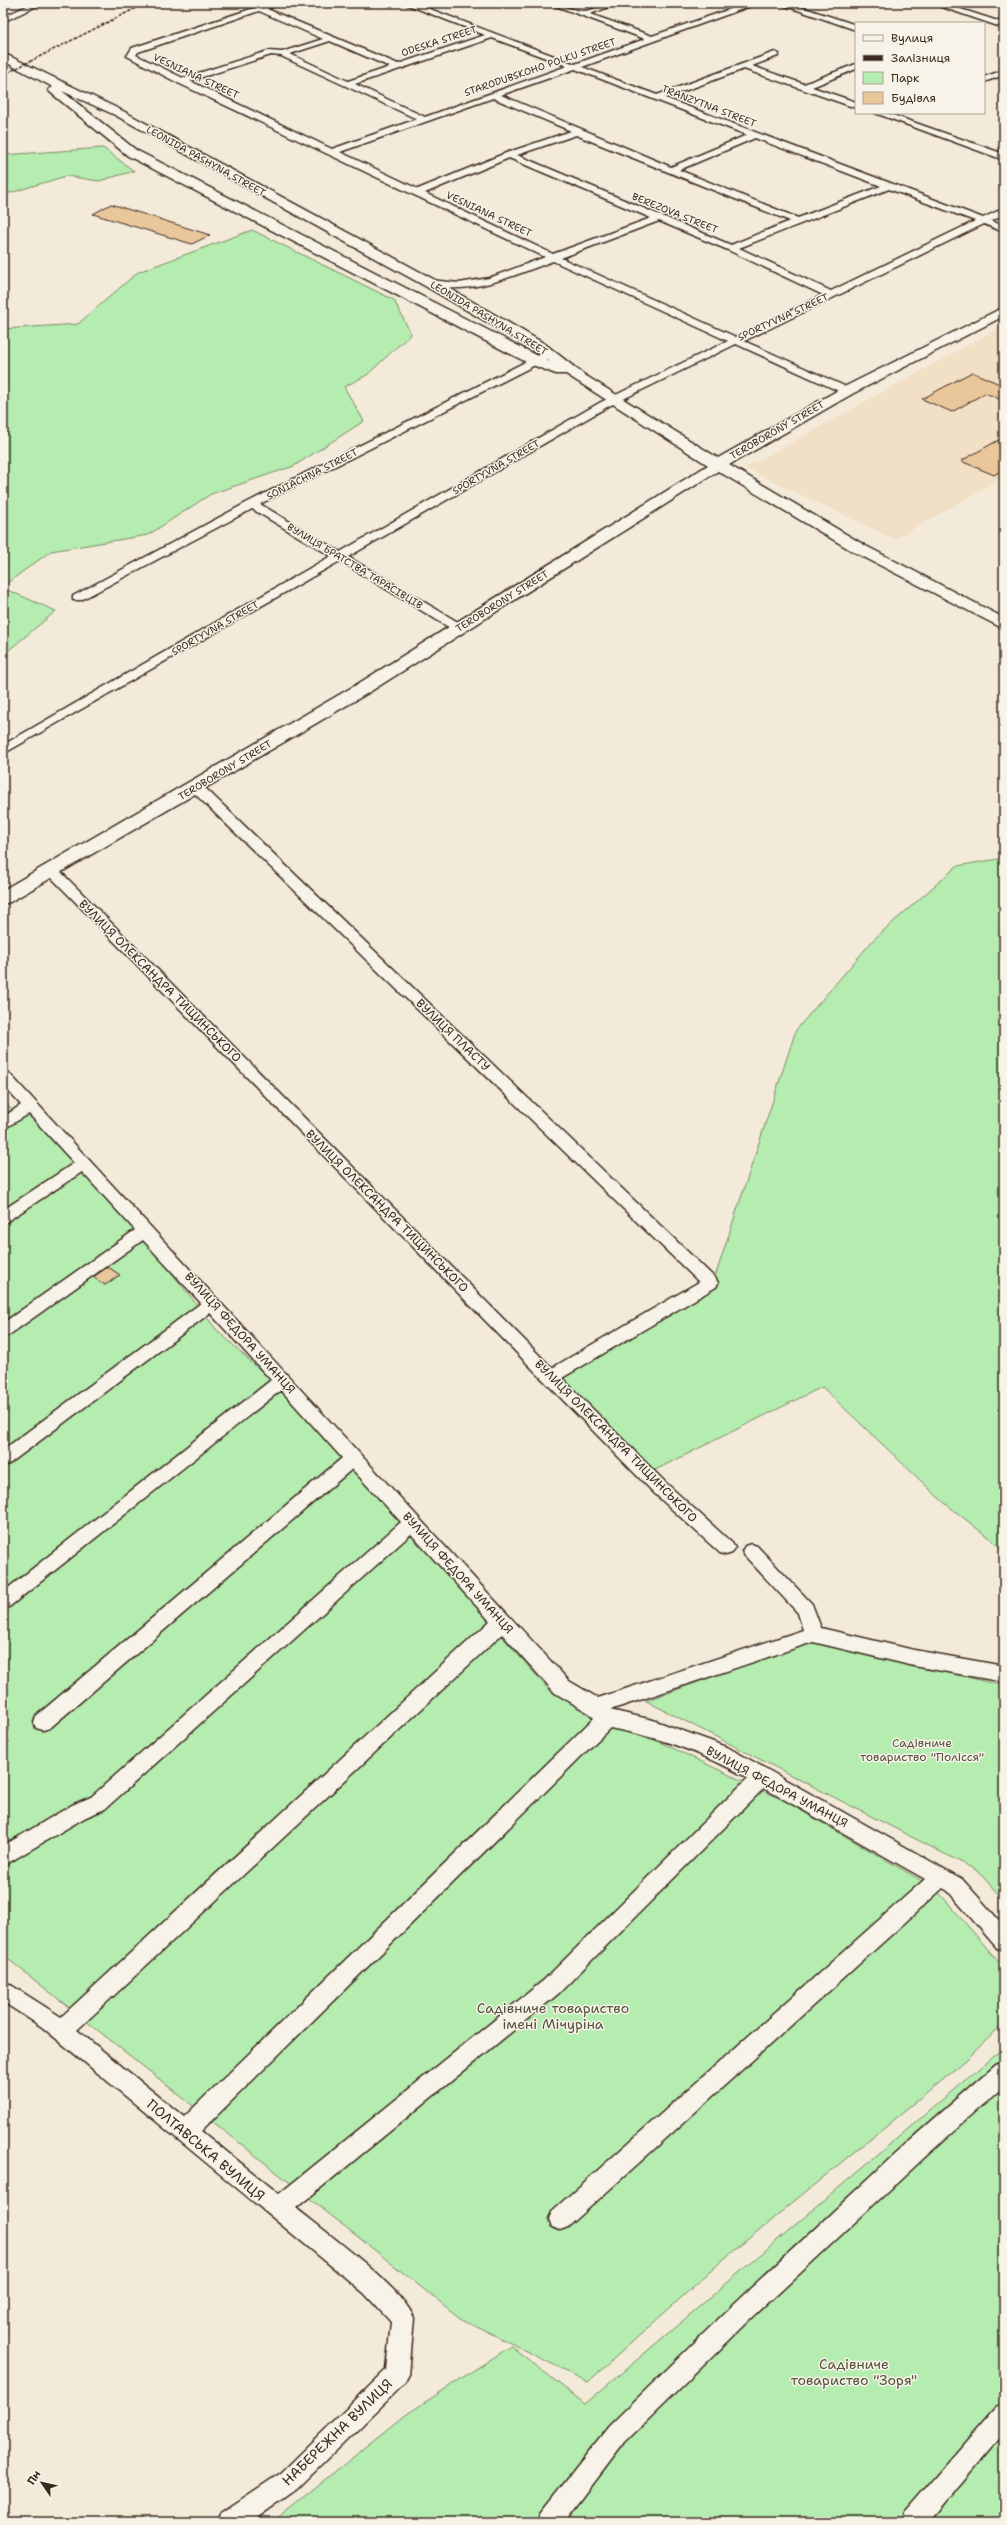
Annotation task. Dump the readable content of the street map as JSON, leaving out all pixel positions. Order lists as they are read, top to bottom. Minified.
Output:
{"streets":{"main road":["LEONIDA PASHYNA STREET","TEROBORONY STREET"],"street":["ODESKA STREET","STARODUBSKOHO POLKU STREET","VESNIANA STREET","TRANZYTNA STREET","BEREZOVA STREET","SPORTYVNA STREET","SONIACHNA STREET","ВУЛИЦЯ БРАТСТВА ТАРАСІВЦІВ","ВУЛИЦЯ ОЛЕКСАНДРА ТИЩИНСЬКОГО","ВУЛИЦЯ ПЛАСТУ","ВУЛИЦЯ ФЕДОРА УМАНЦЯ","ПОЛТАВСЬКА ВУЛИЦЯ","НАБЕРЕЖНА ВУЛИЦЯ"]},"crossings":[["ODESKA STREET","VESNIANA STREET"],["ODESKA STREET","TRANZYTNA STREET"],["STARODUBSKOHO POLKU STREET","VESNIANA STREET"],["STARODUBSKOHO POLKU STREET","TRANZYTNA STREET"],["VESNIANA STREET","SPORTYVNA STREET"],["VESNIANA STREET","TEROBORONY STREET"],["TRANZYTNA STREET","SPORTYVNA STREET"],["LEONIDA PASHYNA STREET","SONIACHNA STREET"],["BEREZOVA STREET","SPORTYVNA STREET"],["SPORTYVNA STREET","ВУЛИЦЯ БРАТСТВА ТАРАСІВЦІВ"],["TEROBORONY STREET","ВУЛИЦЯ БРАТСТВА ТАРАСІВЦІВ"],["TEROBORONY STREET","ВУЛИЦЯ ОЛЕКСАНДРА ТИЩИНСЬКОГО"],["TEROBORONY STREET","ВУЛИЦЯ ПЛАСТУ"],["SONIACHNA STREET","ВУЛИЦЯ БРАТСТВА ТАРАСІВЦІВ"],["ВУЛИЦЯ ОЛЕКСАНДРА ТИЩИНСЬКОГО","ВУЛИЦЯ ПЛАСТУ"],["ПОЛТАВСЬКА ВУЛИЦЯ","НАБЕРЕЖНА ВУЛИЦЯ"]],"parks":["Садівниче товариство \"Полісся\"","Садівниче товариство імені Мічуріна","Садівниче товариство \"Зоря\""],"legend":["Вулиця","Залізниця","Парк","Будівля"],"north":"top left"}
